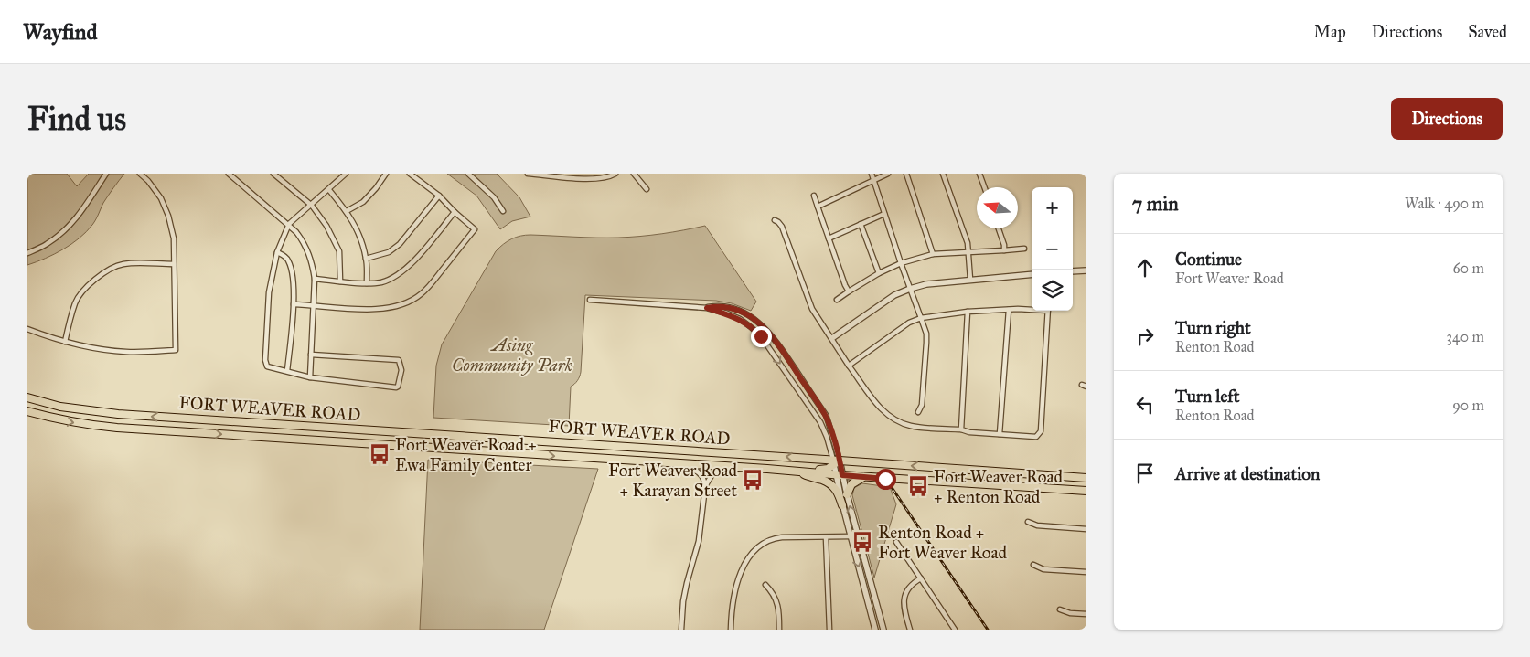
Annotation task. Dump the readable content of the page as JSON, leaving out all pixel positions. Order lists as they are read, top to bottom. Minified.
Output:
{"streets":{"main road":["FORT WEAVER ROAD"]},"parks":["Asing Community Park"],"places":{"bus stop":["Fort Weaver Road + Ewa Family Center","Fort Weaver Road + Karayan Street","Fort Weaver Road + Renton Road","Renton Road + Fort Weaver Road"]},"north":"left","page":{"header":"Wayfind","nav":["Map","Directions","Saved"],"buttons":"Directions","title":"Find us","heading":["7 min","Walk · 490 m"],"map_buttons":["+","−"],"list":[["Continue","Fort Weaver Road","60 m"],["Turn right","Renton Road","340 m"],["Turn left","Renton Road","90 m"],"Arrive at destination"]}}
